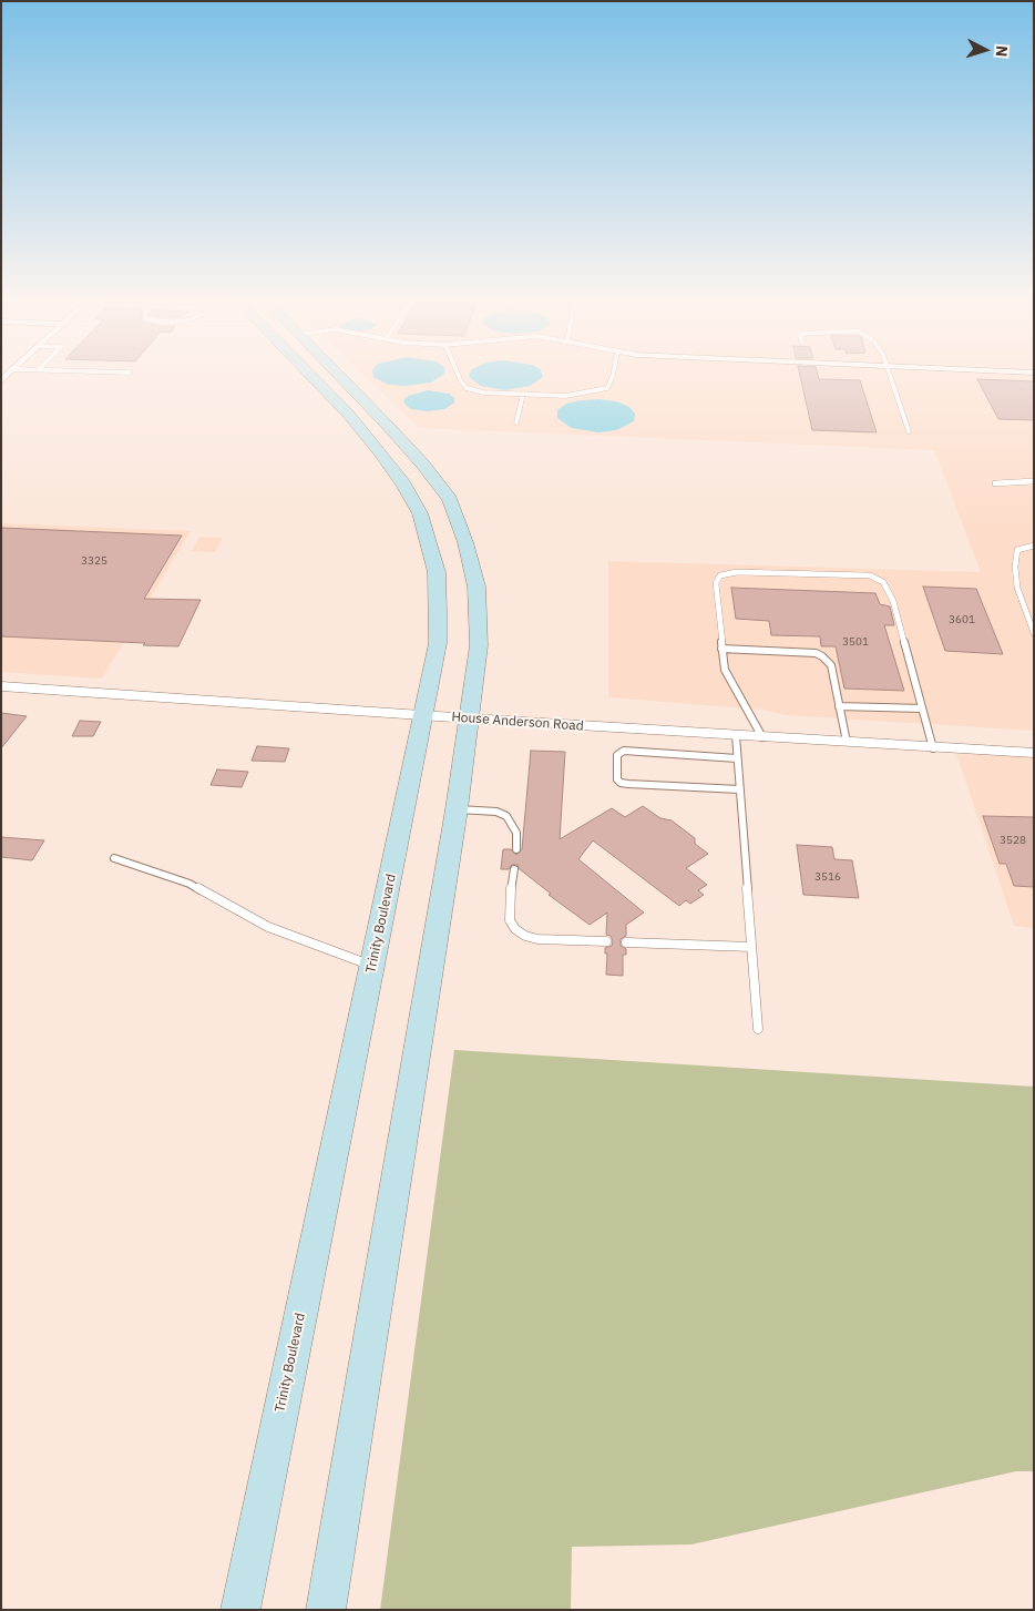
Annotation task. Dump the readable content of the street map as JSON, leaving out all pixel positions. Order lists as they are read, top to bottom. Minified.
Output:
{"streets":{"main road":["Trinity Boulevard"],"street":["House Anderson Road"]},"crossings":[["House Anderson Road","Trinity Boulevard"]],"house_numbers":["3325","3601","3501","3528","3516"],"north":"right"}
